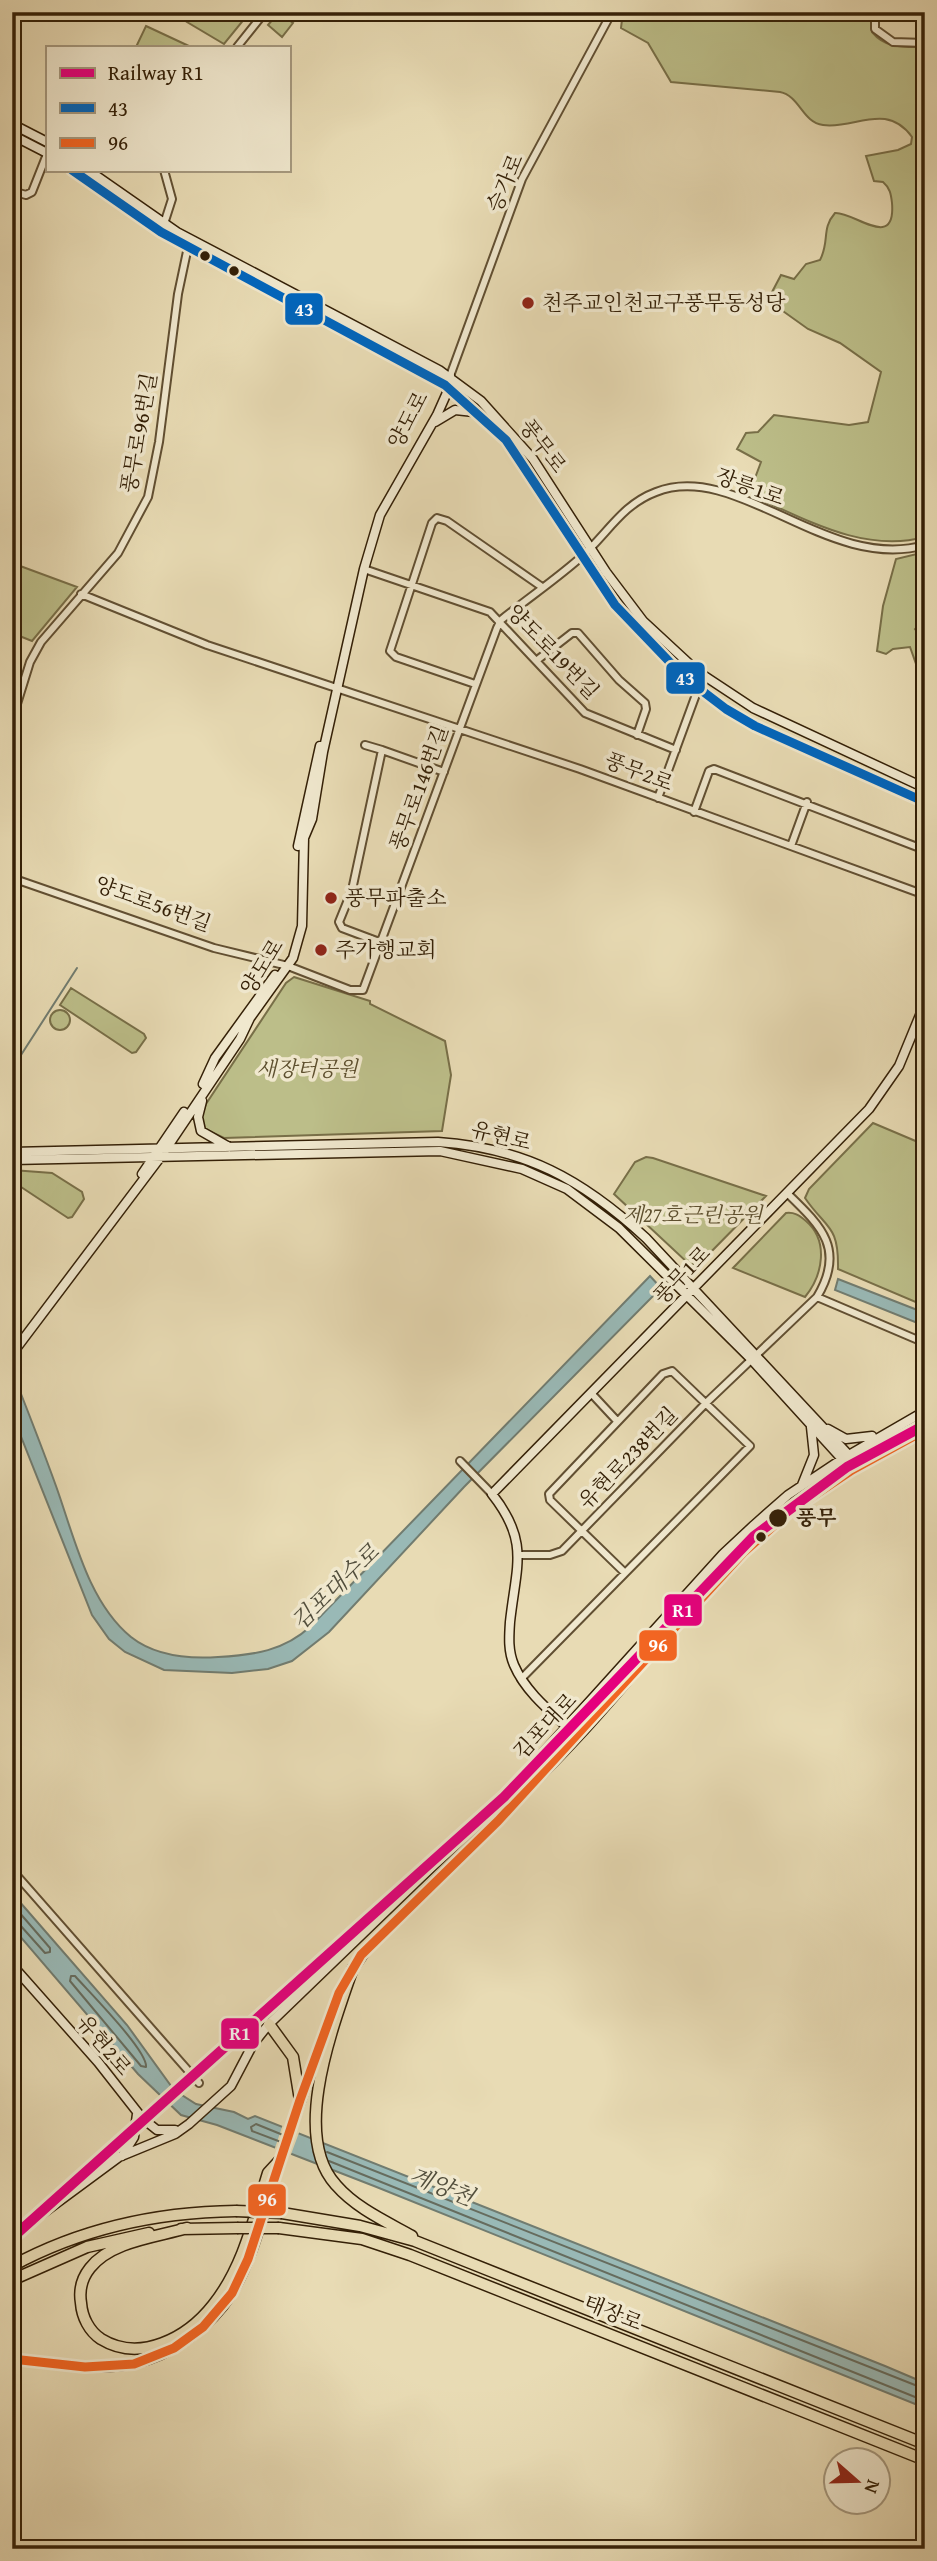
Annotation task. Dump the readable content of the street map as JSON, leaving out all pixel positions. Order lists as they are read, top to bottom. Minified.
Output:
{"streets":{"main road":["태장로"],"street":["승가로","양도로","풍무로96번길","풍무로","장릉1로","양도로19번길","풍무2로","풍무로146번길","양도로56번길","유현로","풍무1로","유현로238번길","김포대로","유현2로"]},"crossings":[["승가로","양도로"],["승가로","풍무로"],["양도로","풍무로"],["양도로","양도로19번길"],["양도로","풍무2로"],["양도로","풍무로146번길"],["양도로","양도로56번길"],["양도로","유현로"],["풍무로96번길","풍무로"],["풍무로96번길","풍무2로"],["풍무로","장릉1로"],["풍무로","풍무로146번길"],["장릉1로","풍무로146번길"],["양도로19번길","풍무로146번길"],["풍무2로","풍무로146번길"],["풍무로146번길","양도로56번길"],["유현로","풍무1로"],["유현로","유현로238번길"],["유현로","김포대로"],["김포대로","유현2로"]],"water":["김포대수로","계양천"],"parks":["새장터공원","제27호근린공원"],"places":["천주교인천교구풍무동성당","풍무파출소","주가행교회","풍무"],"lines":["transit line 43","rail line R1","transit line 96"],"legend":["Railway R1","43","96"],"north":"right"}
